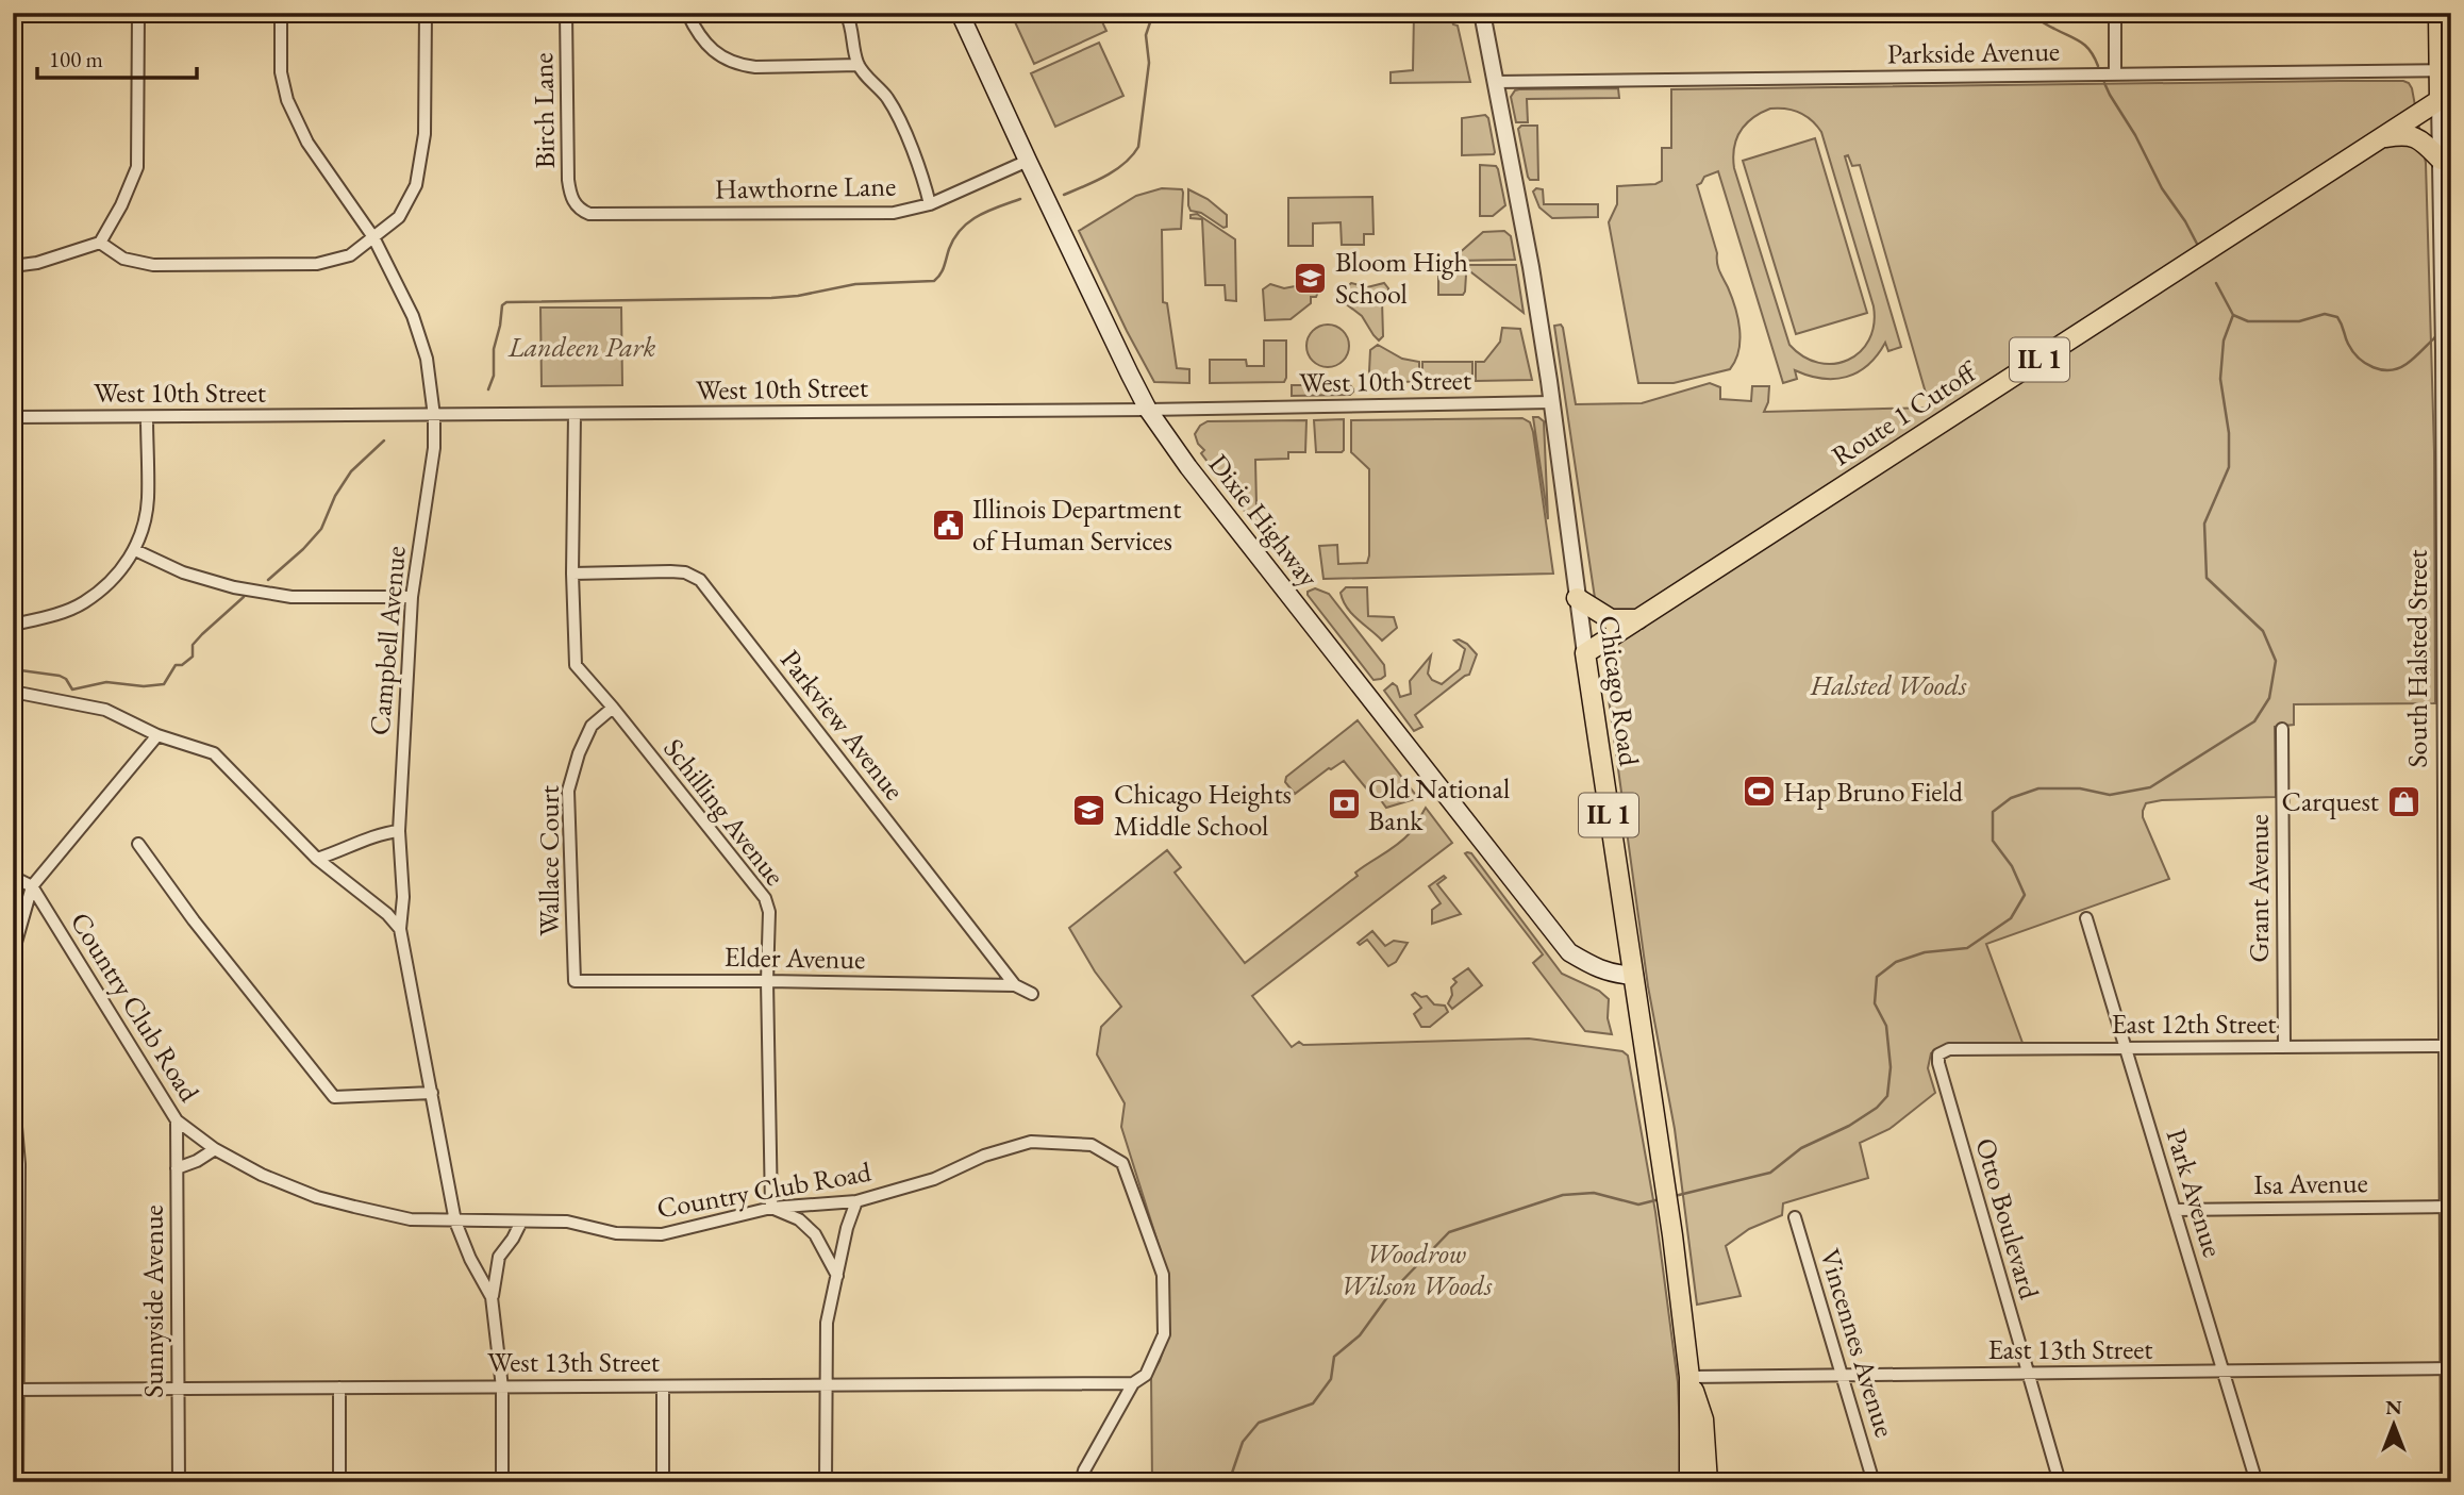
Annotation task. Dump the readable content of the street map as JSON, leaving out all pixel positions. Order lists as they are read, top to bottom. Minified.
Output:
{"streets":{"main road":["IL 1","Route 1 Cutoff","Dixie Highway","South Halsted Street","Chicago Road"],"street":["Parkside Avenue","Birch Lane","Hawthorne Lane","West 10th Street","Campbell Avenue","Parkview Avenue","Schilling Avenue","Wallace Court","Grant Avenue","Elder Avenue","Country Club Road","East 12th Street","Isa Avenue","Park Avenue","Otto Boulevard","Sunnyside Avenue","Vincennes Avenue","East 13th Street","West 13th Street"]},"crossings":[["Parkside Avenue","South Halsted Street"],["Parkside Avenue","Chicago Road"],["Birch Lane","Hawthorne Lane"],["Hawthorne Lane","Dixie Highway"],["West 10th Street","Dixie Highway"],["West 10th Street","Campbell Avenue"],["West 10th Street","Chicago Road"],["West 10th Street","Schilling Avenue"],["Route 1 Cutoff","South Halsted Street"],["Route 1 Cutoff","Chicago Road"],["Dixie Highway","Chicago Road"],["Campbell Avenue","Country Club Road"],["Campbell Avenue","West 13th Street"],["South Halsted Street","East 12th Street"],["South Halsted Street","Isa Avenue"],["South Halsted Street","East 13th Street"],["Chicago Road","East 13th Street"],["Parkview Avenue","Schilling Avenue"],["Parkview Avenue","Elder Avenue"],["Schilling Avenue","Wallace Court"],["Schilling Avenue","Elder Avenue"],["Schilling Avenue","Country Club Road"],["Wallace Court","Elder Avenue"],["Grant Avenue","East 12th Street"],["Country Club Road","Sunnyside Avenue"],["Country Club Road","West 13th Street"],["East 12th Street","Park Avenue"],["East 12th Street","Otto Boulevard"],["Isa Avenue","Park Avenue"],["Park Avenue","East 13th Street"],["Otto Boulevard","East 13th Street"],["Sunnyside Avenue","West 13th Street"],["Vincennes Avenue","East 13th Street"]],"parks":["Landeen Park","Halsted Woods","Woodrow Wilson Woods"],"places":{"school or university":["Bloom High School","Chicago Heights Middle School"],"public building":["Illinois Department of Human Services"],"sports":["Hap Bruno Field"],"shop":["Carquest"],"bank":["Old National Bank"]},"scale_bar":"100 m","north":"top"}
